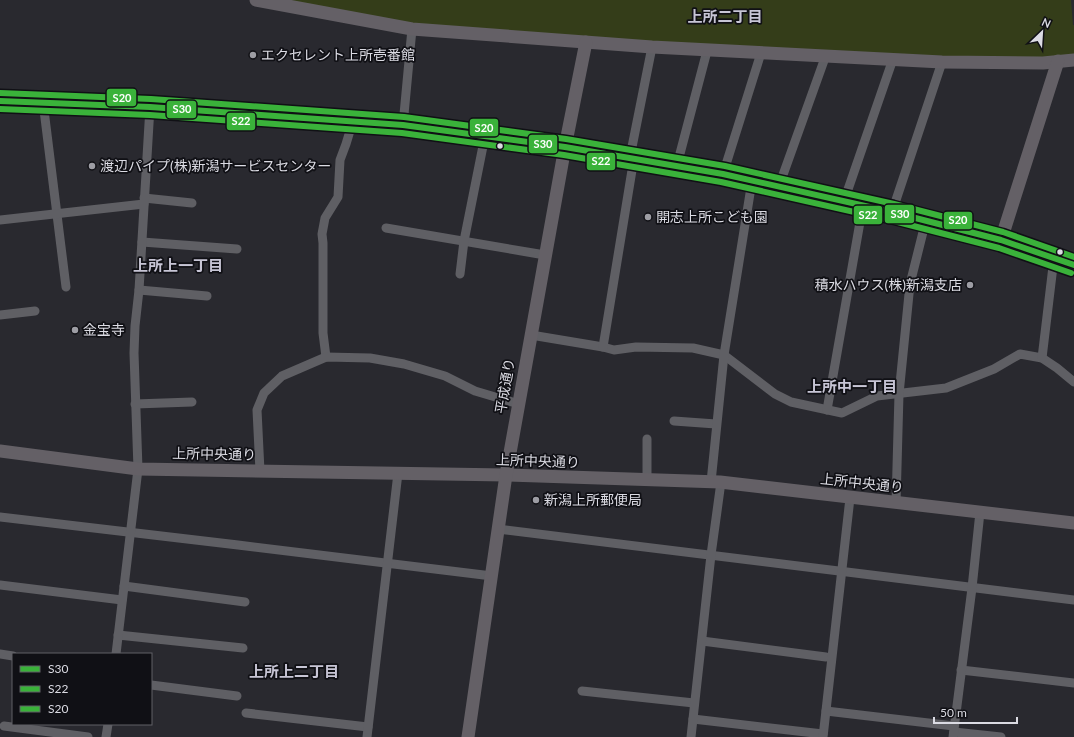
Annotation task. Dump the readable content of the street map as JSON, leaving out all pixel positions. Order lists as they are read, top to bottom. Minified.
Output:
{"streets":{"street":["平成通り","上所中央通り"]},"crossings":[["平成通り","上所中央通り"]],"districts":["上所二丁目","上所上一丁目","上所中一丁目","上所上二丁目"],"places":["エクセレント上所壱番館","渡辺パイプ(株)新潟サービスセンター","開志上所こども園","積水ハウス(株)新潟支店","金宝寺","新潟上所郵便局"],"lines":["transit line S20","transit line S30","transit line S22"],"legend":["S30","S22","S20"],"scale_bar":"50 m","north":"top right"}
